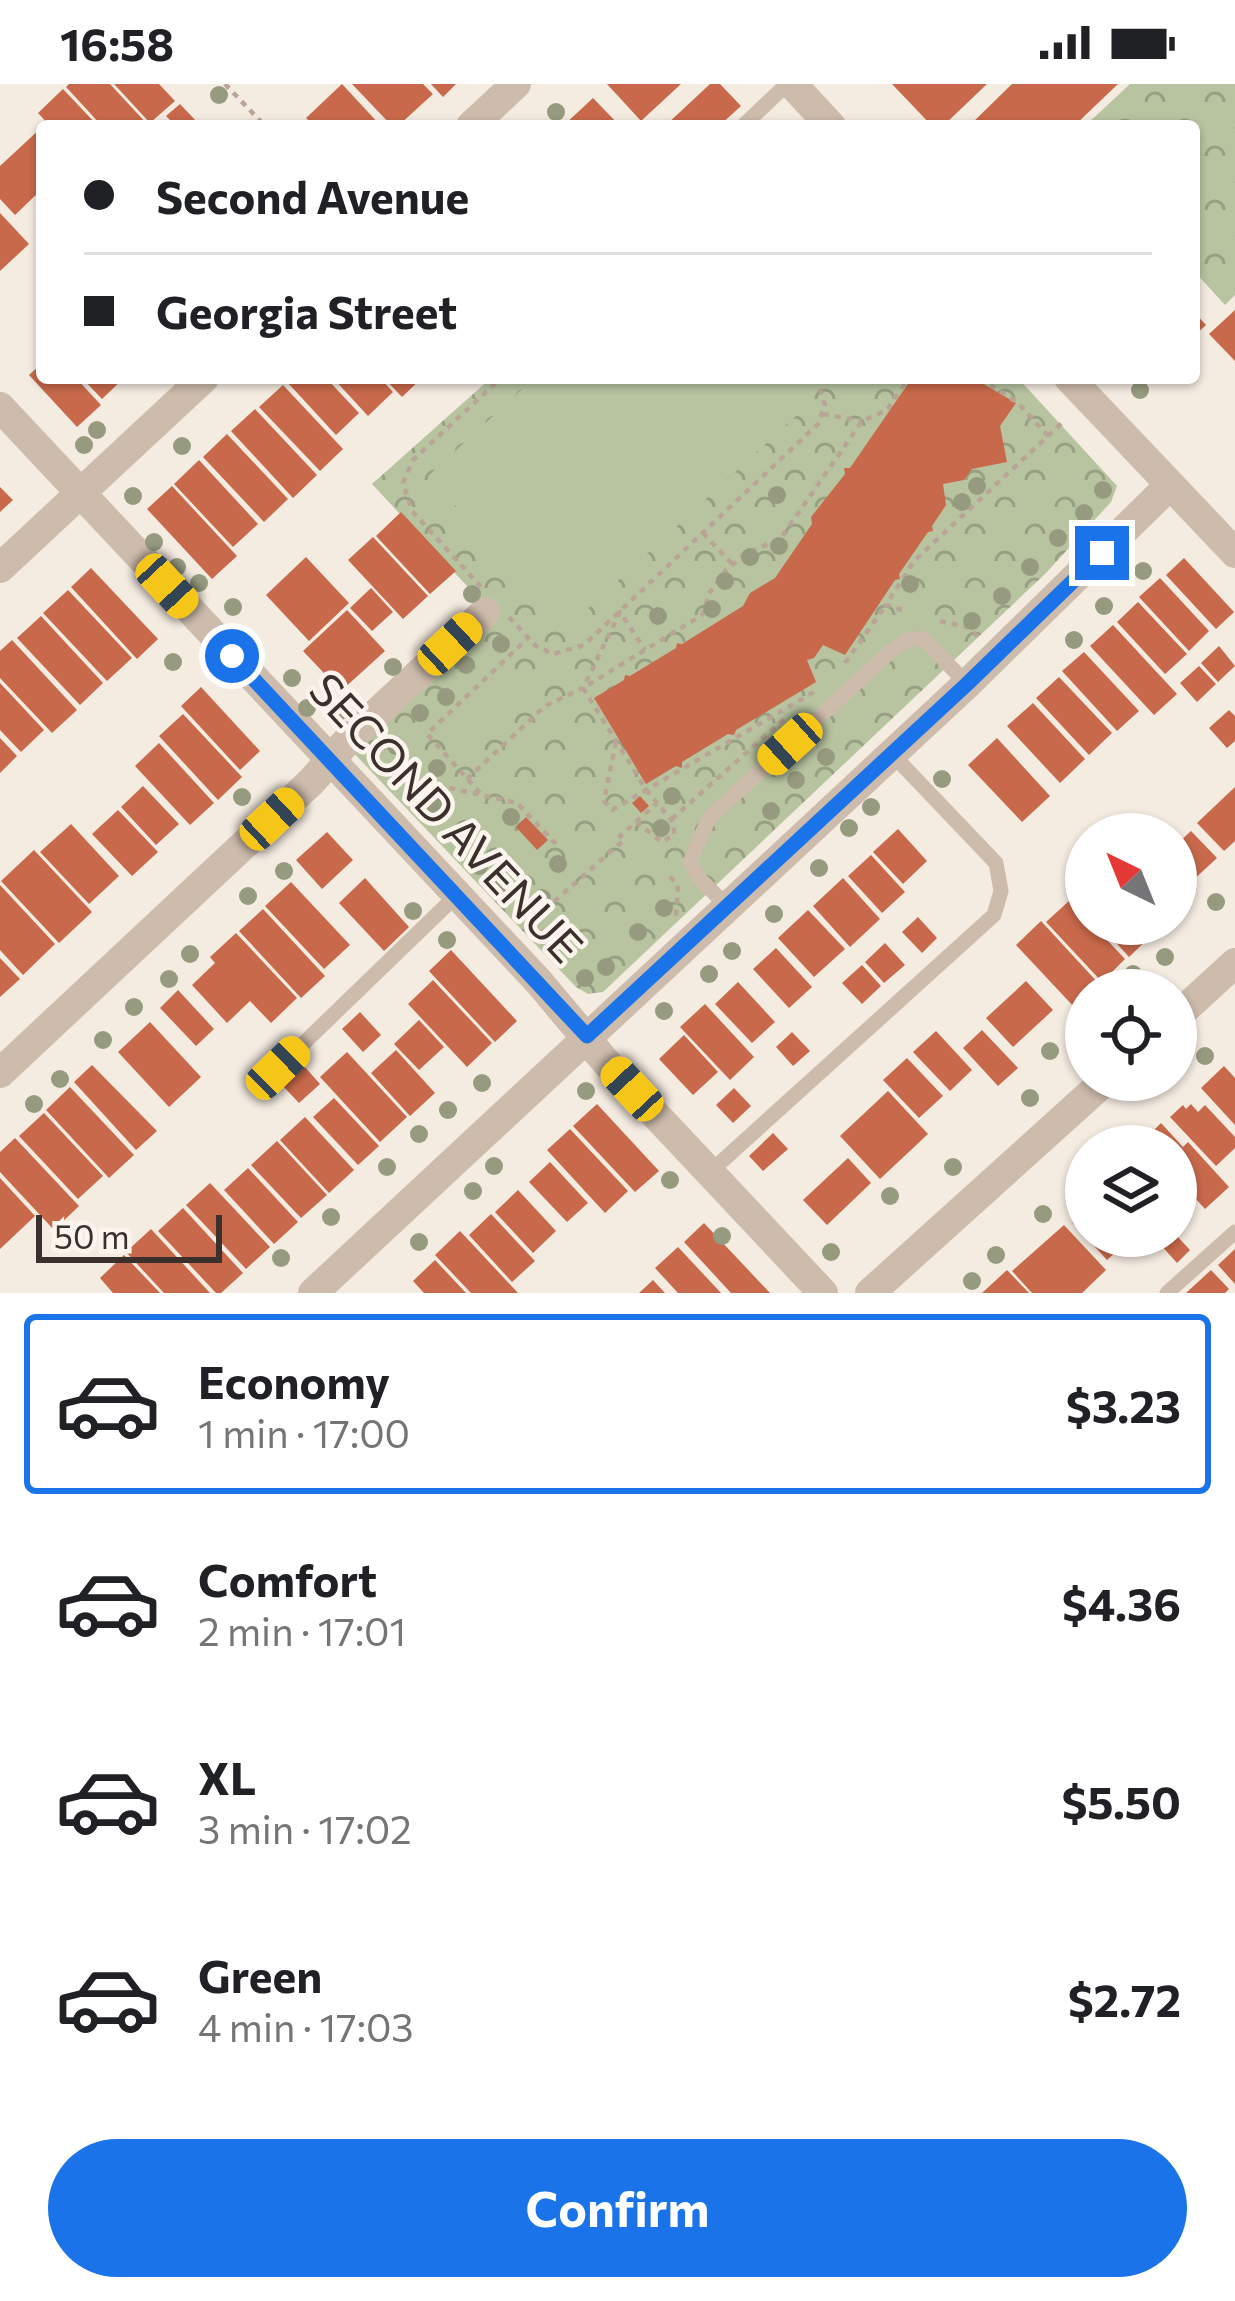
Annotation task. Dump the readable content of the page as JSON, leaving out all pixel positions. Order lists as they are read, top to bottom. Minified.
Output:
{"streets":{"street":["SECOND AVENUE"]},"scale_bar":"50 m","north":"top left","page":{"status":"16:58","banner":["Second Avenue","Georgia Street"],"scale":"50 m","list":[{"name":"Economy","note":"1 min · 17:00","value":"$3.23"},{"name":"Comfort","note":"2 min · 17:01","value":"$4.36"},{"name":"XL","note":"3 min · 17:02","value":"$5.50"},{"name":"Green","note":"4 min · 17:03","value":"$2.72"}],"buttons":"Confirm"}}
